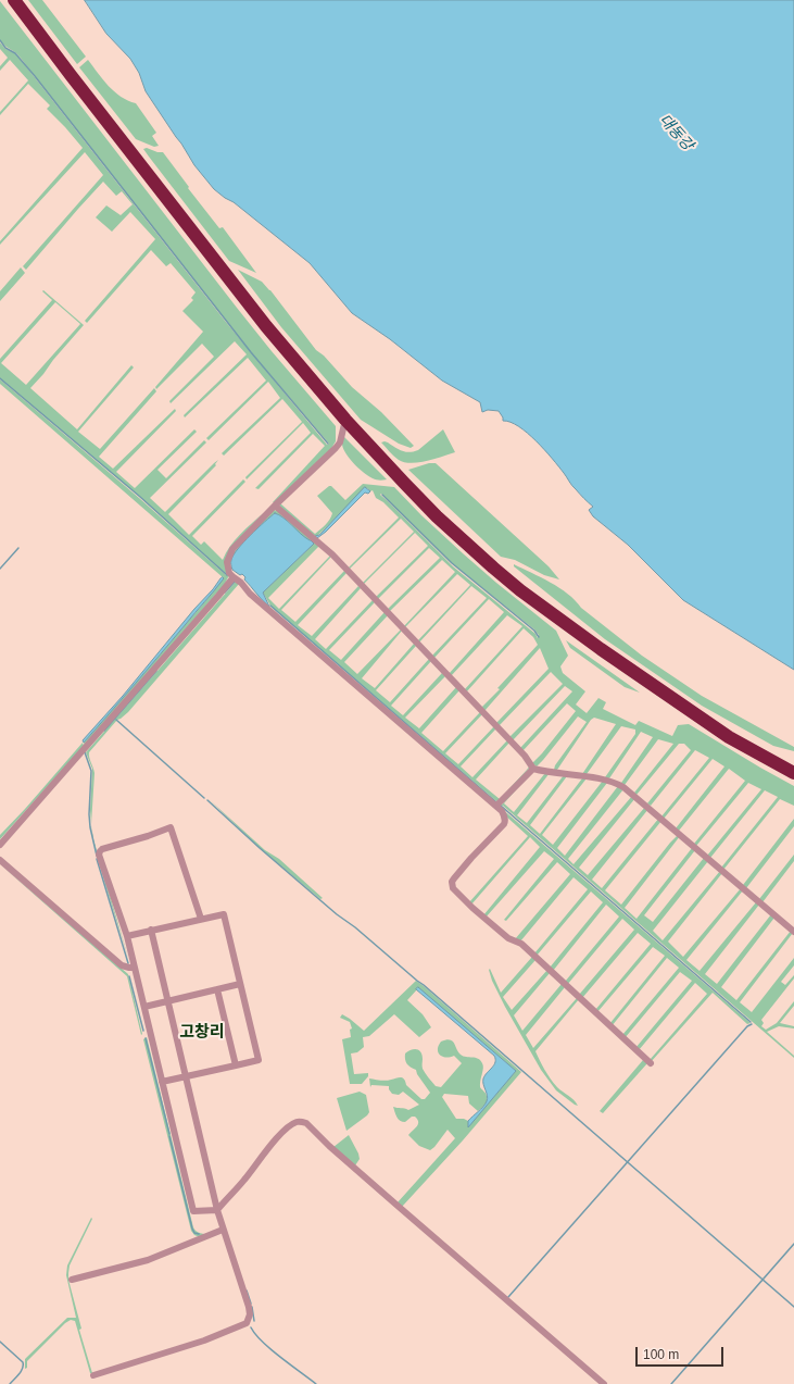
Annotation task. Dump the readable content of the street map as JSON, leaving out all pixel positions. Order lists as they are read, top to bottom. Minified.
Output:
{"districts":["고창리"],"water":["대동강"],"scale_bar":"100 m"}
